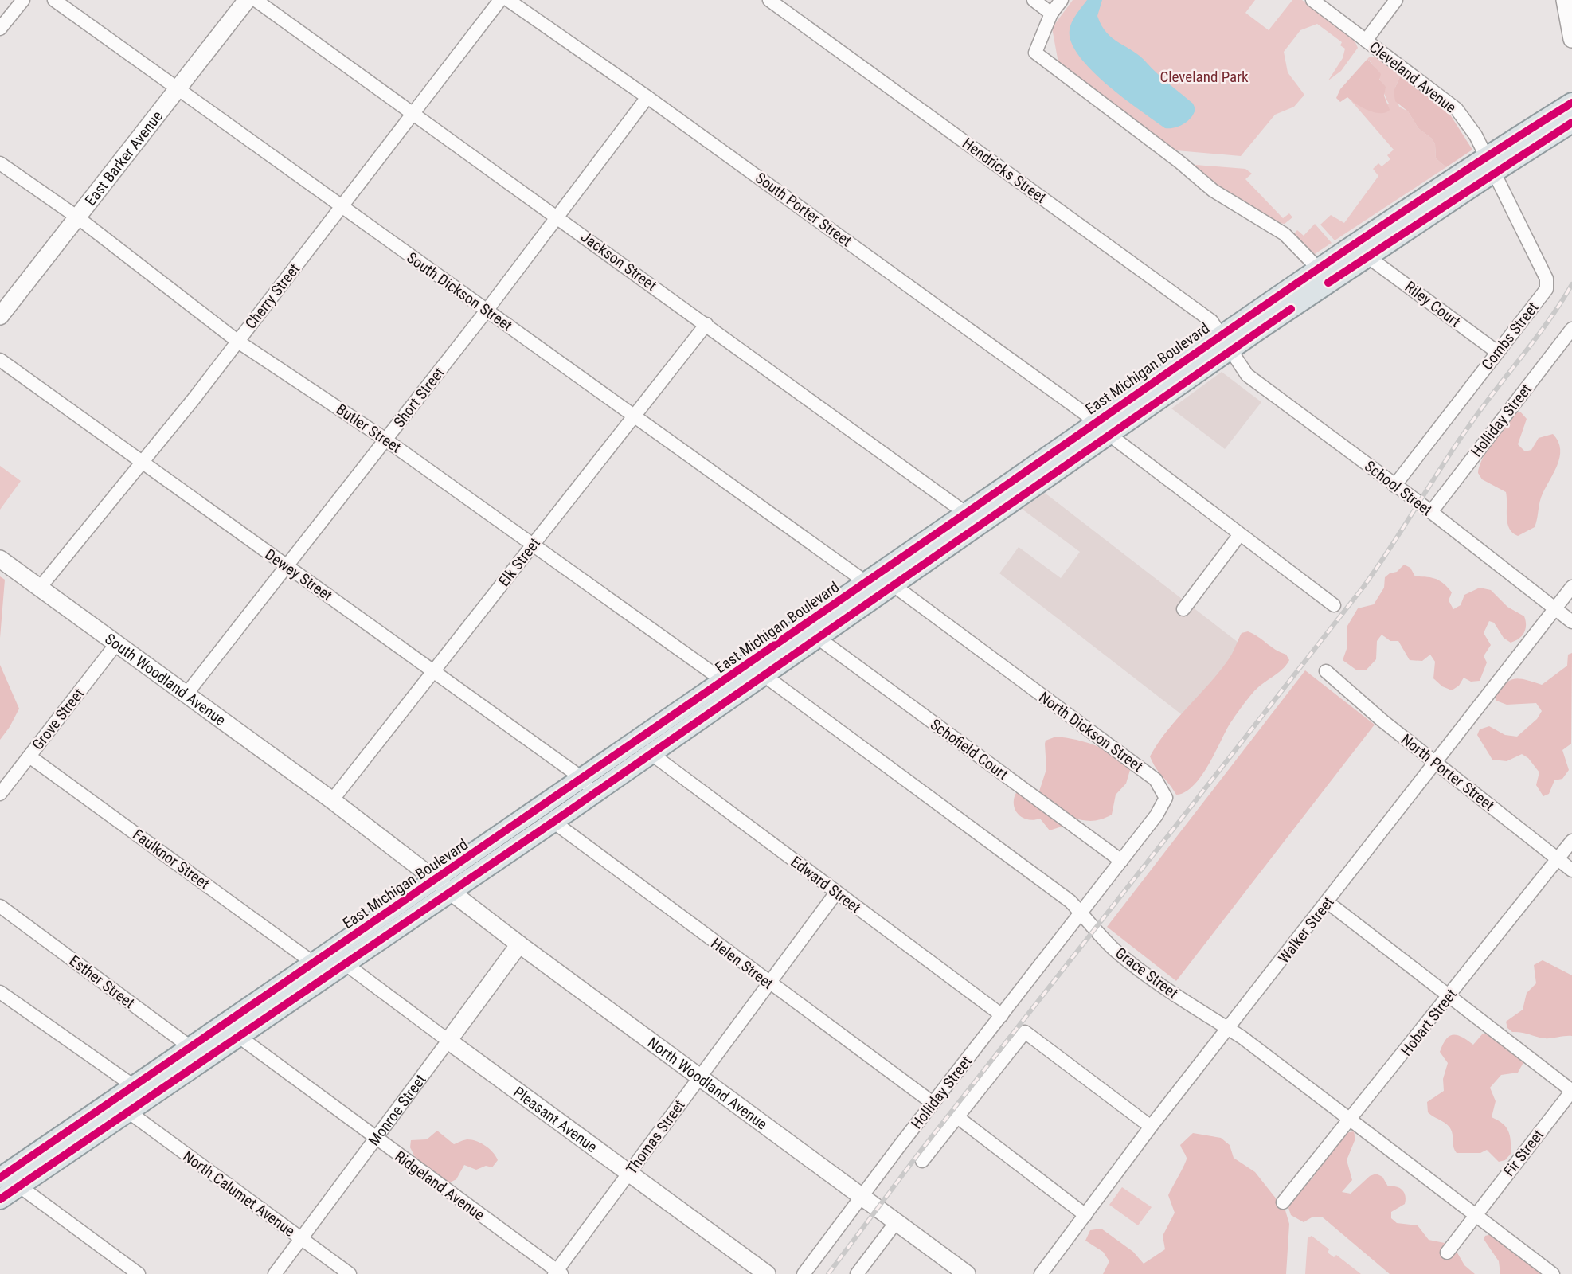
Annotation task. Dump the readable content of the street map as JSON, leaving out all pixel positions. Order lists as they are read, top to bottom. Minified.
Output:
{"streets":{"main road":["East Michigan Boulevard"],"street":["Cleveland Avenue","East Barker Avenue","Hendricks Street","South Porter Street","Jackson Street","South Dickson Street","Cherry Street","Riley Court","Combs Street","Short Street","Holliday Street","Butler Street","School Street","Elk Street","Dewey Street","South Woodland Avenue","Grove Street","North Dickson Street","Schofield Court","North Porter Street","Faulknor Street","Edward Street","Walker Street","Helen Street","Grace Street","Esther Street","Hobart Street","North Woodland Avenue","Monroe Street","Pleasant Avenue","Thomas Street","Fir Street","Ridgeland Avenue","North Calumet Avenue"]},"crossings":[["Cleveland Avenue","Combs Street"],["Cleveland Avenue","East Michigan Boulevard"],["East Barker Avenue","South Dickson Street"],["East Barker Avenue","Butler Street"],["Hendricks Street","East Michigan Boulevard"],["Hendricks Street","School Street"],["South Porter Street","East Michigan Boulevard"],["South Porter Street","Short Street"],["Jackson Street","Cherry Street"],["Jackson Street","East Michigan Boulevard"],["Jackson Street","Short Street"],["Jackson Street","Elk Street"],["South Dickson Street","Cherry Street"],["South Dickson Street","East Michigan Boulevard"],["South Dickson Street","Short Street"],["South Dickson Street","Elk Street"],["Cherry Street","Butler Street"],["Cherry Street","Dewey Street"],["Cherry Street","South Woodland Avenue"],["Riley Court","Combs Street"],["Riley Court","East Michigan Boulevard"],["Combs Street","East Michigan Boulevard"],["Combs Street","School Street"],["East Michigan Boulevard","Butler Street"],["East Michigan Boulevard","School Street"],["East Michigan Boulevard","Dewey Street"],["East Michigan Boulevard","South Woodland Avenue"],["East Michigan Boulevard","North Dickson Street"],["East Michigan Boulevard","Schofield Court"],["East Michigan Boulevard","Faulknor Street"],["East Michigan Boulevard","Edward Street"],["East Michigan Boulevard","Helen Street"],["East Michigan Boulevard","Grace Street"],["East Michigan Boulevard","Esther Street"],["East Michigan Boulevard","North Woodland Avenue"],["East Michigan Boulevard","Pleasant Avenue"],["East Michigan Boulevard","Ridgeland Avenue"],["East Michigan Boulevard","North Calumet Avenue"],["Short Street","Butler Street"],["Short Street","Dewey Street"],["Short Street","South Woodland Avenue"],["Holliday Street","School Street"],["Holliday Street","North Dickson Street"],["Holliday Street","Edward Street"],["Holliday Street","Walker Street"],["Holliday Street","Helen Street"],["Holliday Street","Grace Street"],["Holliday Street","North Woodland Avenue"],["Butler Street","Elk Street"],["School Street","Walker Street"],["Elk Street","Dewey Street"],["Elk Street","South Woodland Avenue"],["South Woodland Avenue","Grove Street"],["South Woodland Avenue","North Woodland Avenue"],["Grove Street","Faulknor Street"],["North Dickson Street","Schofield Court"],["North Dickson Street","Grace Street"],["North Porter Street","Walker Street"],["North Porter Street","Hobart Street"],["Edward Street","Thomas Street"],["Walker Street","Grace Street"],["Helen Street","Thomas Street"],["Grace Street","Hobart Street"],["Grace Street","Fir Street"],["North Woodland Avenue","Monroe Street"],["North Woodland Avenue","Thomas Street"],["Monroe Street","Pleasant Avenue"],["Monroe Street","Ridgeland Avenue"],["Monroe Street","North Calumet Avenue"],["Pleasant Avenue","Thomas Street"],["Thomas Street","Ridgeland Avenue"]],"parks":["Cleveland Park"]}
